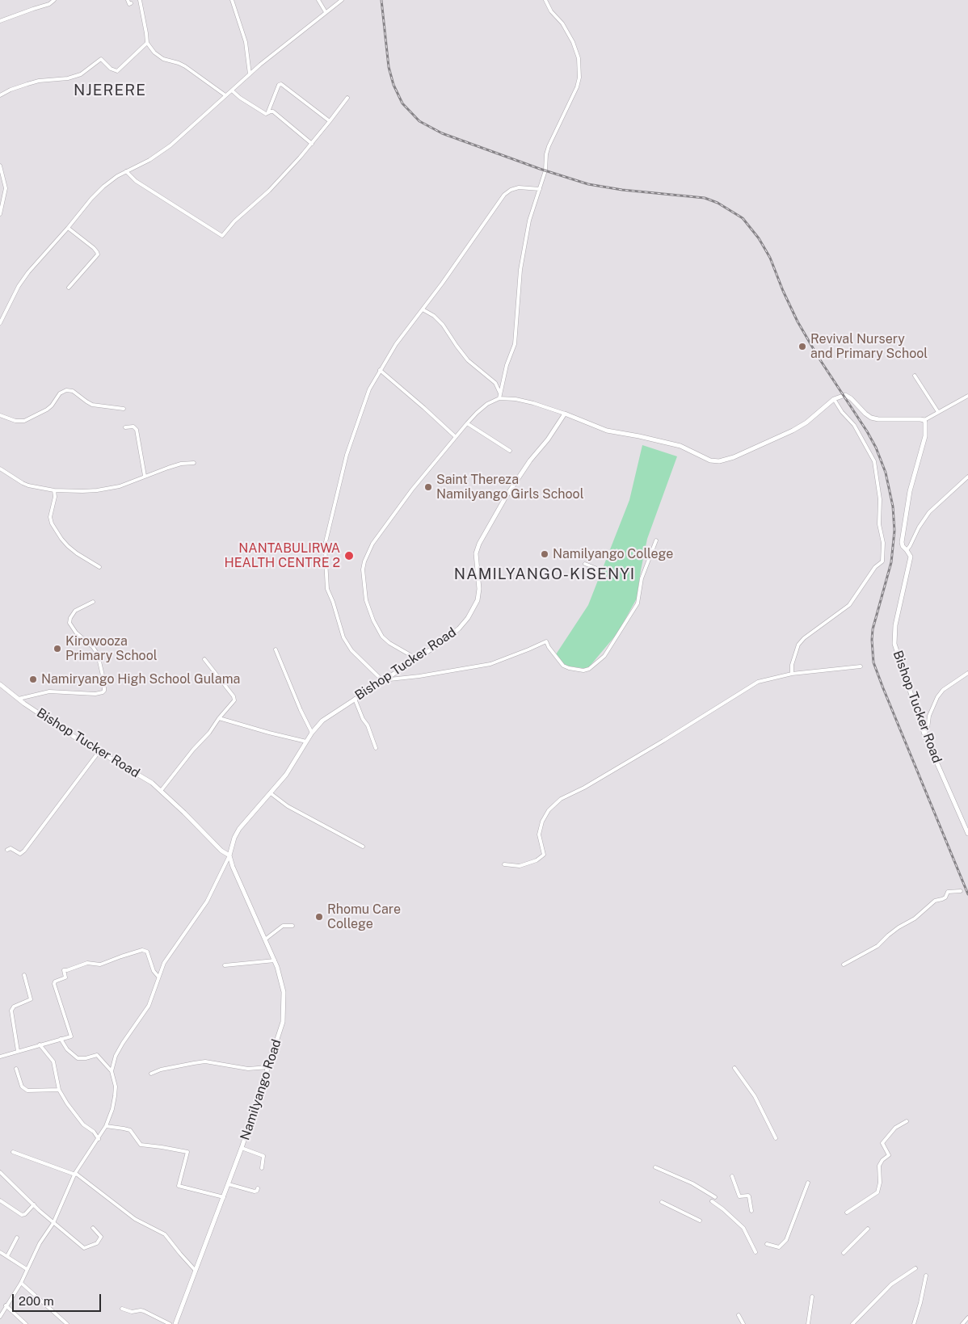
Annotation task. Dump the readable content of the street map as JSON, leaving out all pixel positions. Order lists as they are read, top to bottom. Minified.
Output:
{"streets":{"main road":["Bishop Tucker Road","Namilyango Road"]},"crossings":[["Bishop Tucker Road","Namilyango Road"]],"districts":["NJERERE","NAMILYANGO-KISENYI"],"places":["Revival Nursery and Primary School","Saint Thereza Namilyango Girls School","Namilyango College","NANTABULIRWA HEALTH CENTRE 2","Kirowooza Primary School","Namiryango High School Gulama","Rhomu Care College"],"scale_bar":"200 m"}
